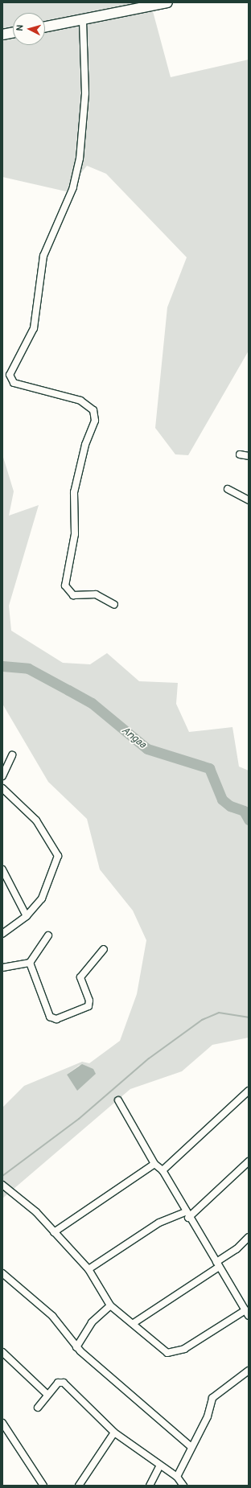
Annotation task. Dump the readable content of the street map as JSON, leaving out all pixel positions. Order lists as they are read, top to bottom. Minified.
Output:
{"water":["Angaa"],"north":"left"}
